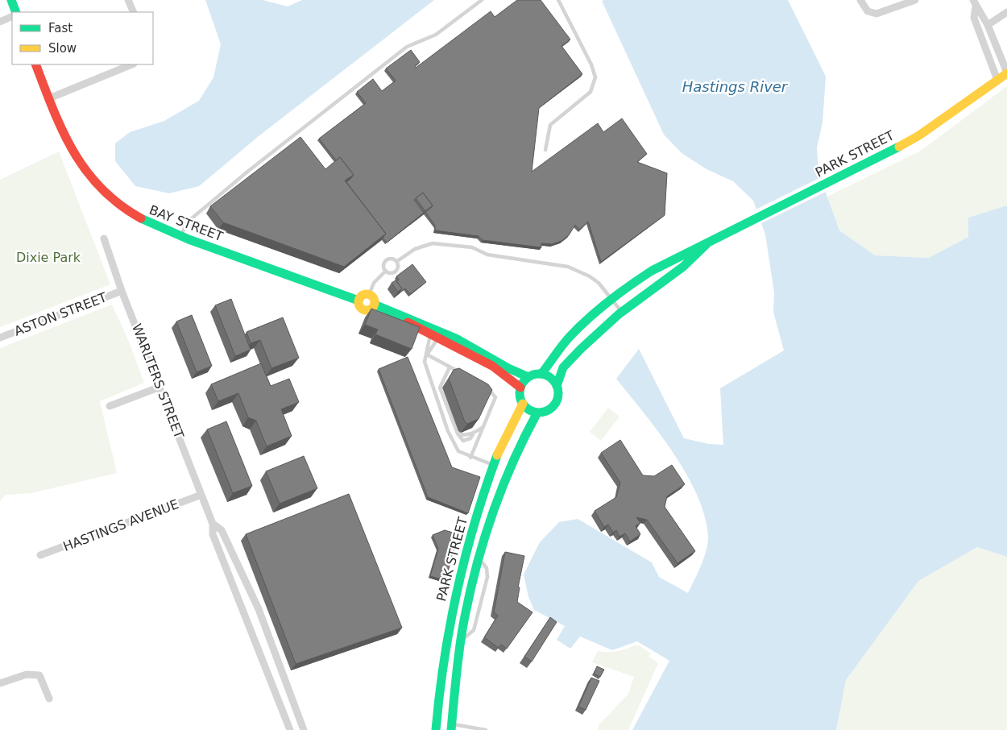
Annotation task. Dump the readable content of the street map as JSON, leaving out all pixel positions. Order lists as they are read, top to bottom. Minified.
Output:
{"streets":{"street":["PARK STREET","BAY STREET","ASTON STREET","WARLTERS STREET","HASTINGS AVENUE"]},"crossings":[["PARK STREET","BAY STREET"],["ASTON STREET","WARLTERS STREET"],["WARLTERS STREET","HASTINGS AVENUE"]],"water":["Hastings River"],"parks":["Dixie Park"],"legend":["Fast","Slow"]}
